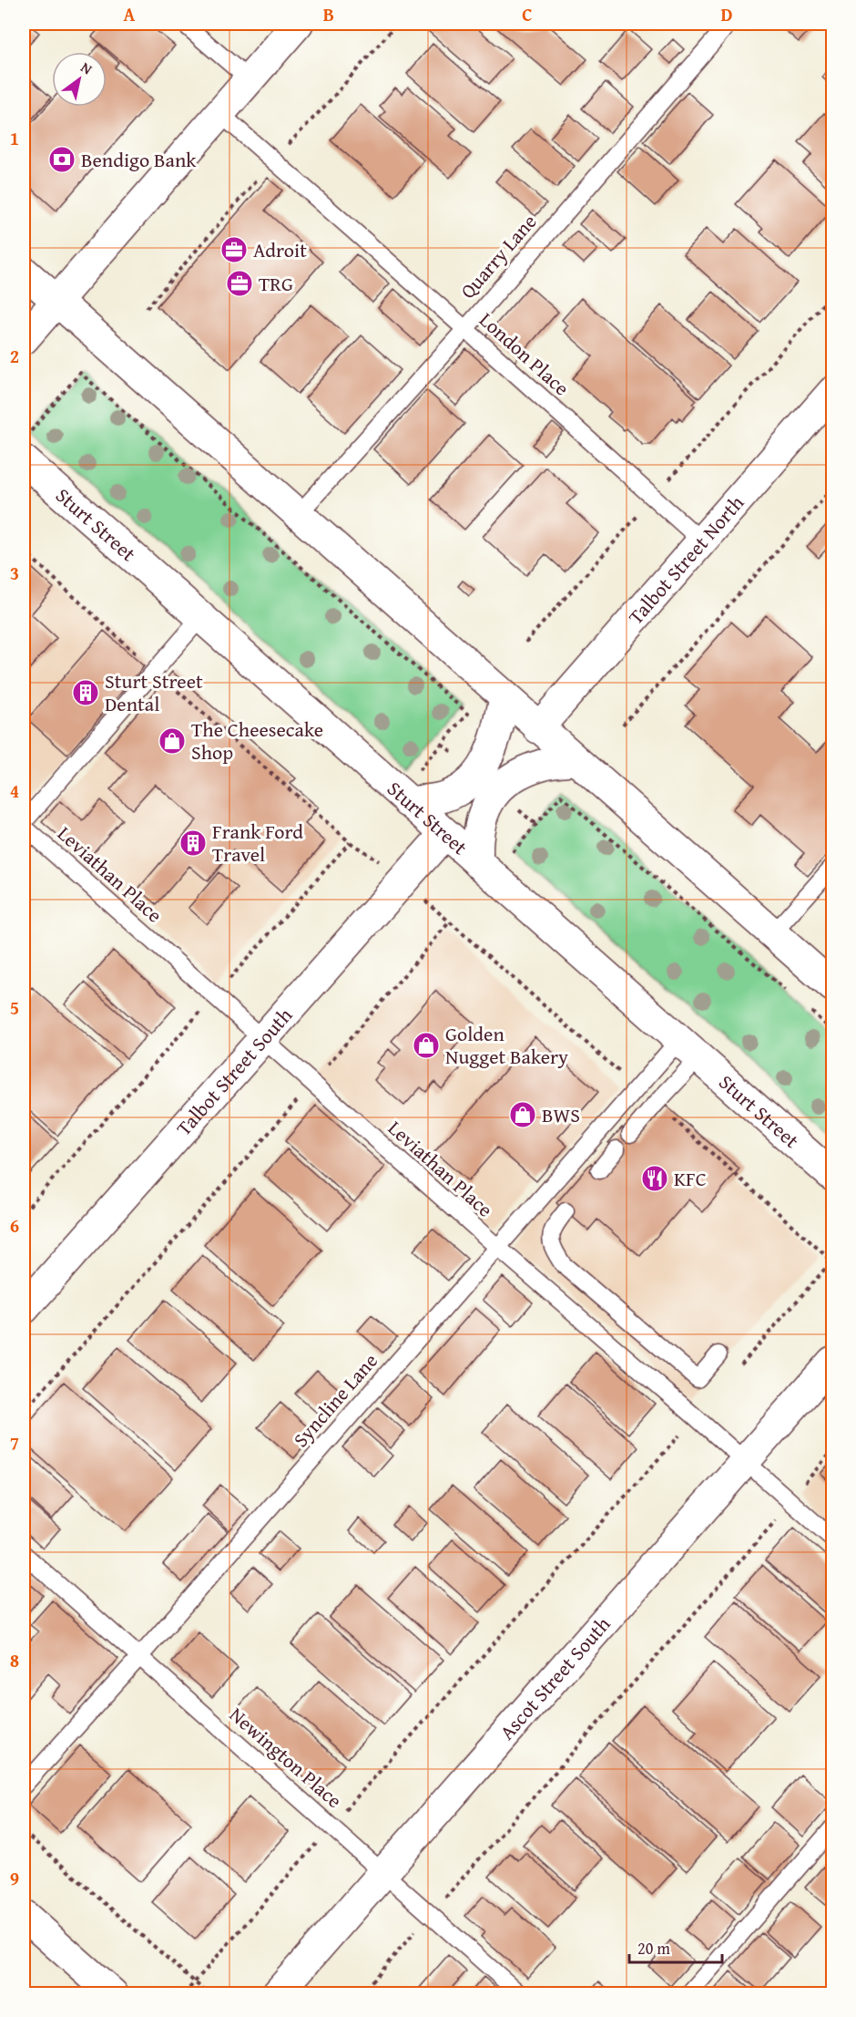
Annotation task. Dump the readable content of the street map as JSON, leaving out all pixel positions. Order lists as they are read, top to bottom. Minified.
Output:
{"streets":{"street":["Sturt Street","Talbot Street North","Talbot Street South","Ascot Street South"],"lane":["Quarry Lane","London Place","Leviathan Place","Syncline Lane","Newington Place"]},"crossings":[["Quarry Lane","London Place"],["London Place","Talbot Street North"],["Sturt Street","Talbot Street South"],["Sturt Street","Syncline Lane"],["Leviathan Place","Talbot Street South"],["Leviathan Place","Syncline Lane"],["Leviathan Place","Ascot Street South"],["Syncline Lane","Newington Place"],["Ascot Street South","Newington Place"]],"places":{"bank":["Bendigo Bank"],"office":["Adroit","TRG"],"building":["Sturt Street Dental","Frank Ford Travel"],"shop":["The Cheesecake Shop","Golden Nugget Bakery","BWS"],"restaurant":["KFC"]},"scale_bar":"20 m","north":"top right","grid":{"columns":["A","B","C","D"],"rows":["1","2","3","4","5","6","7","8","9"]}}
